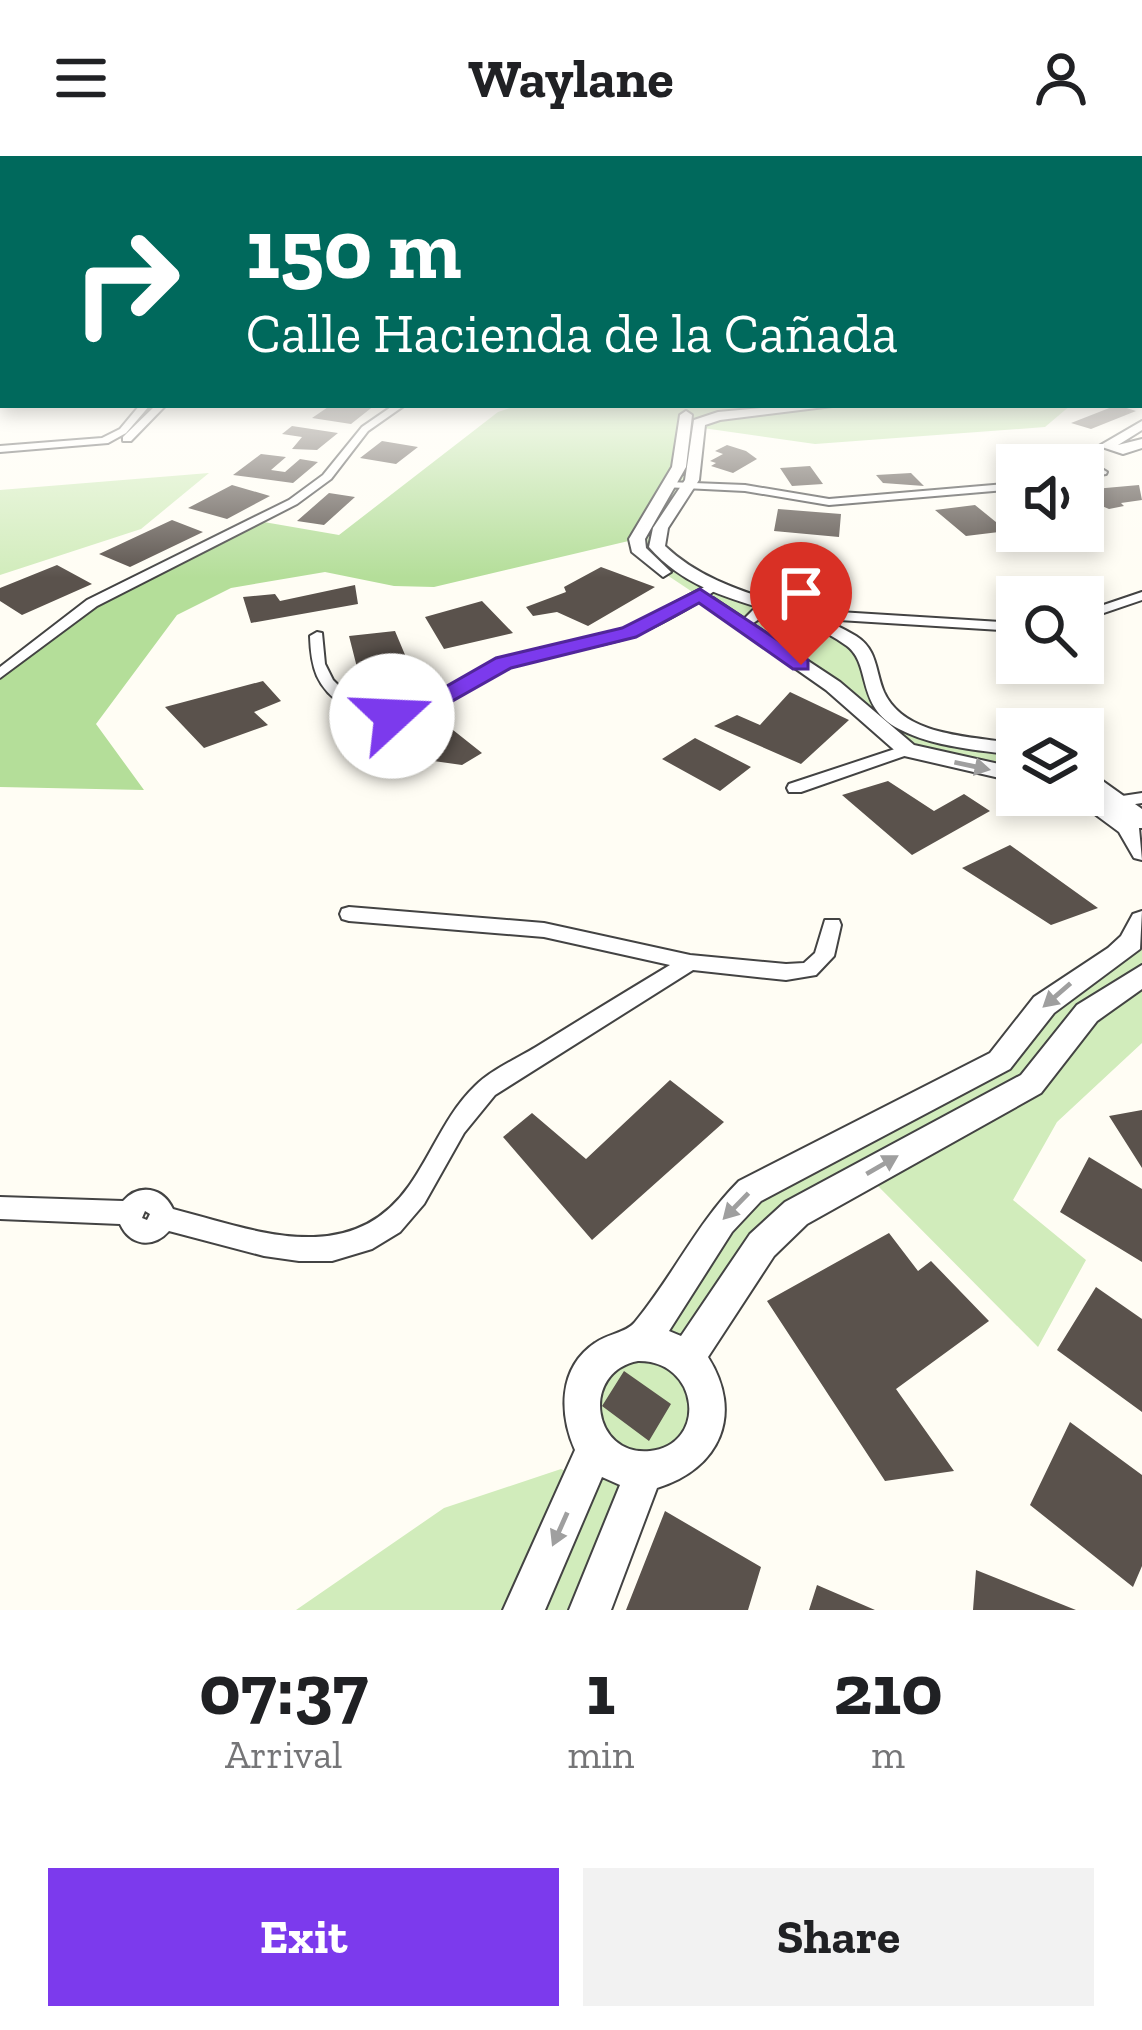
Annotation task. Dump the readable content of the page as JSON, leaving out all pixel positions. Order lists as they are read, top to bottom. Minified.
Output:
{"page":{"header":"Waylane","turn":["150 m","Calle Hacienda de la Cañada"],"eta":["07:37","Arrival","1","min","210","m"],"buttons":["Exit","Share"]}}
